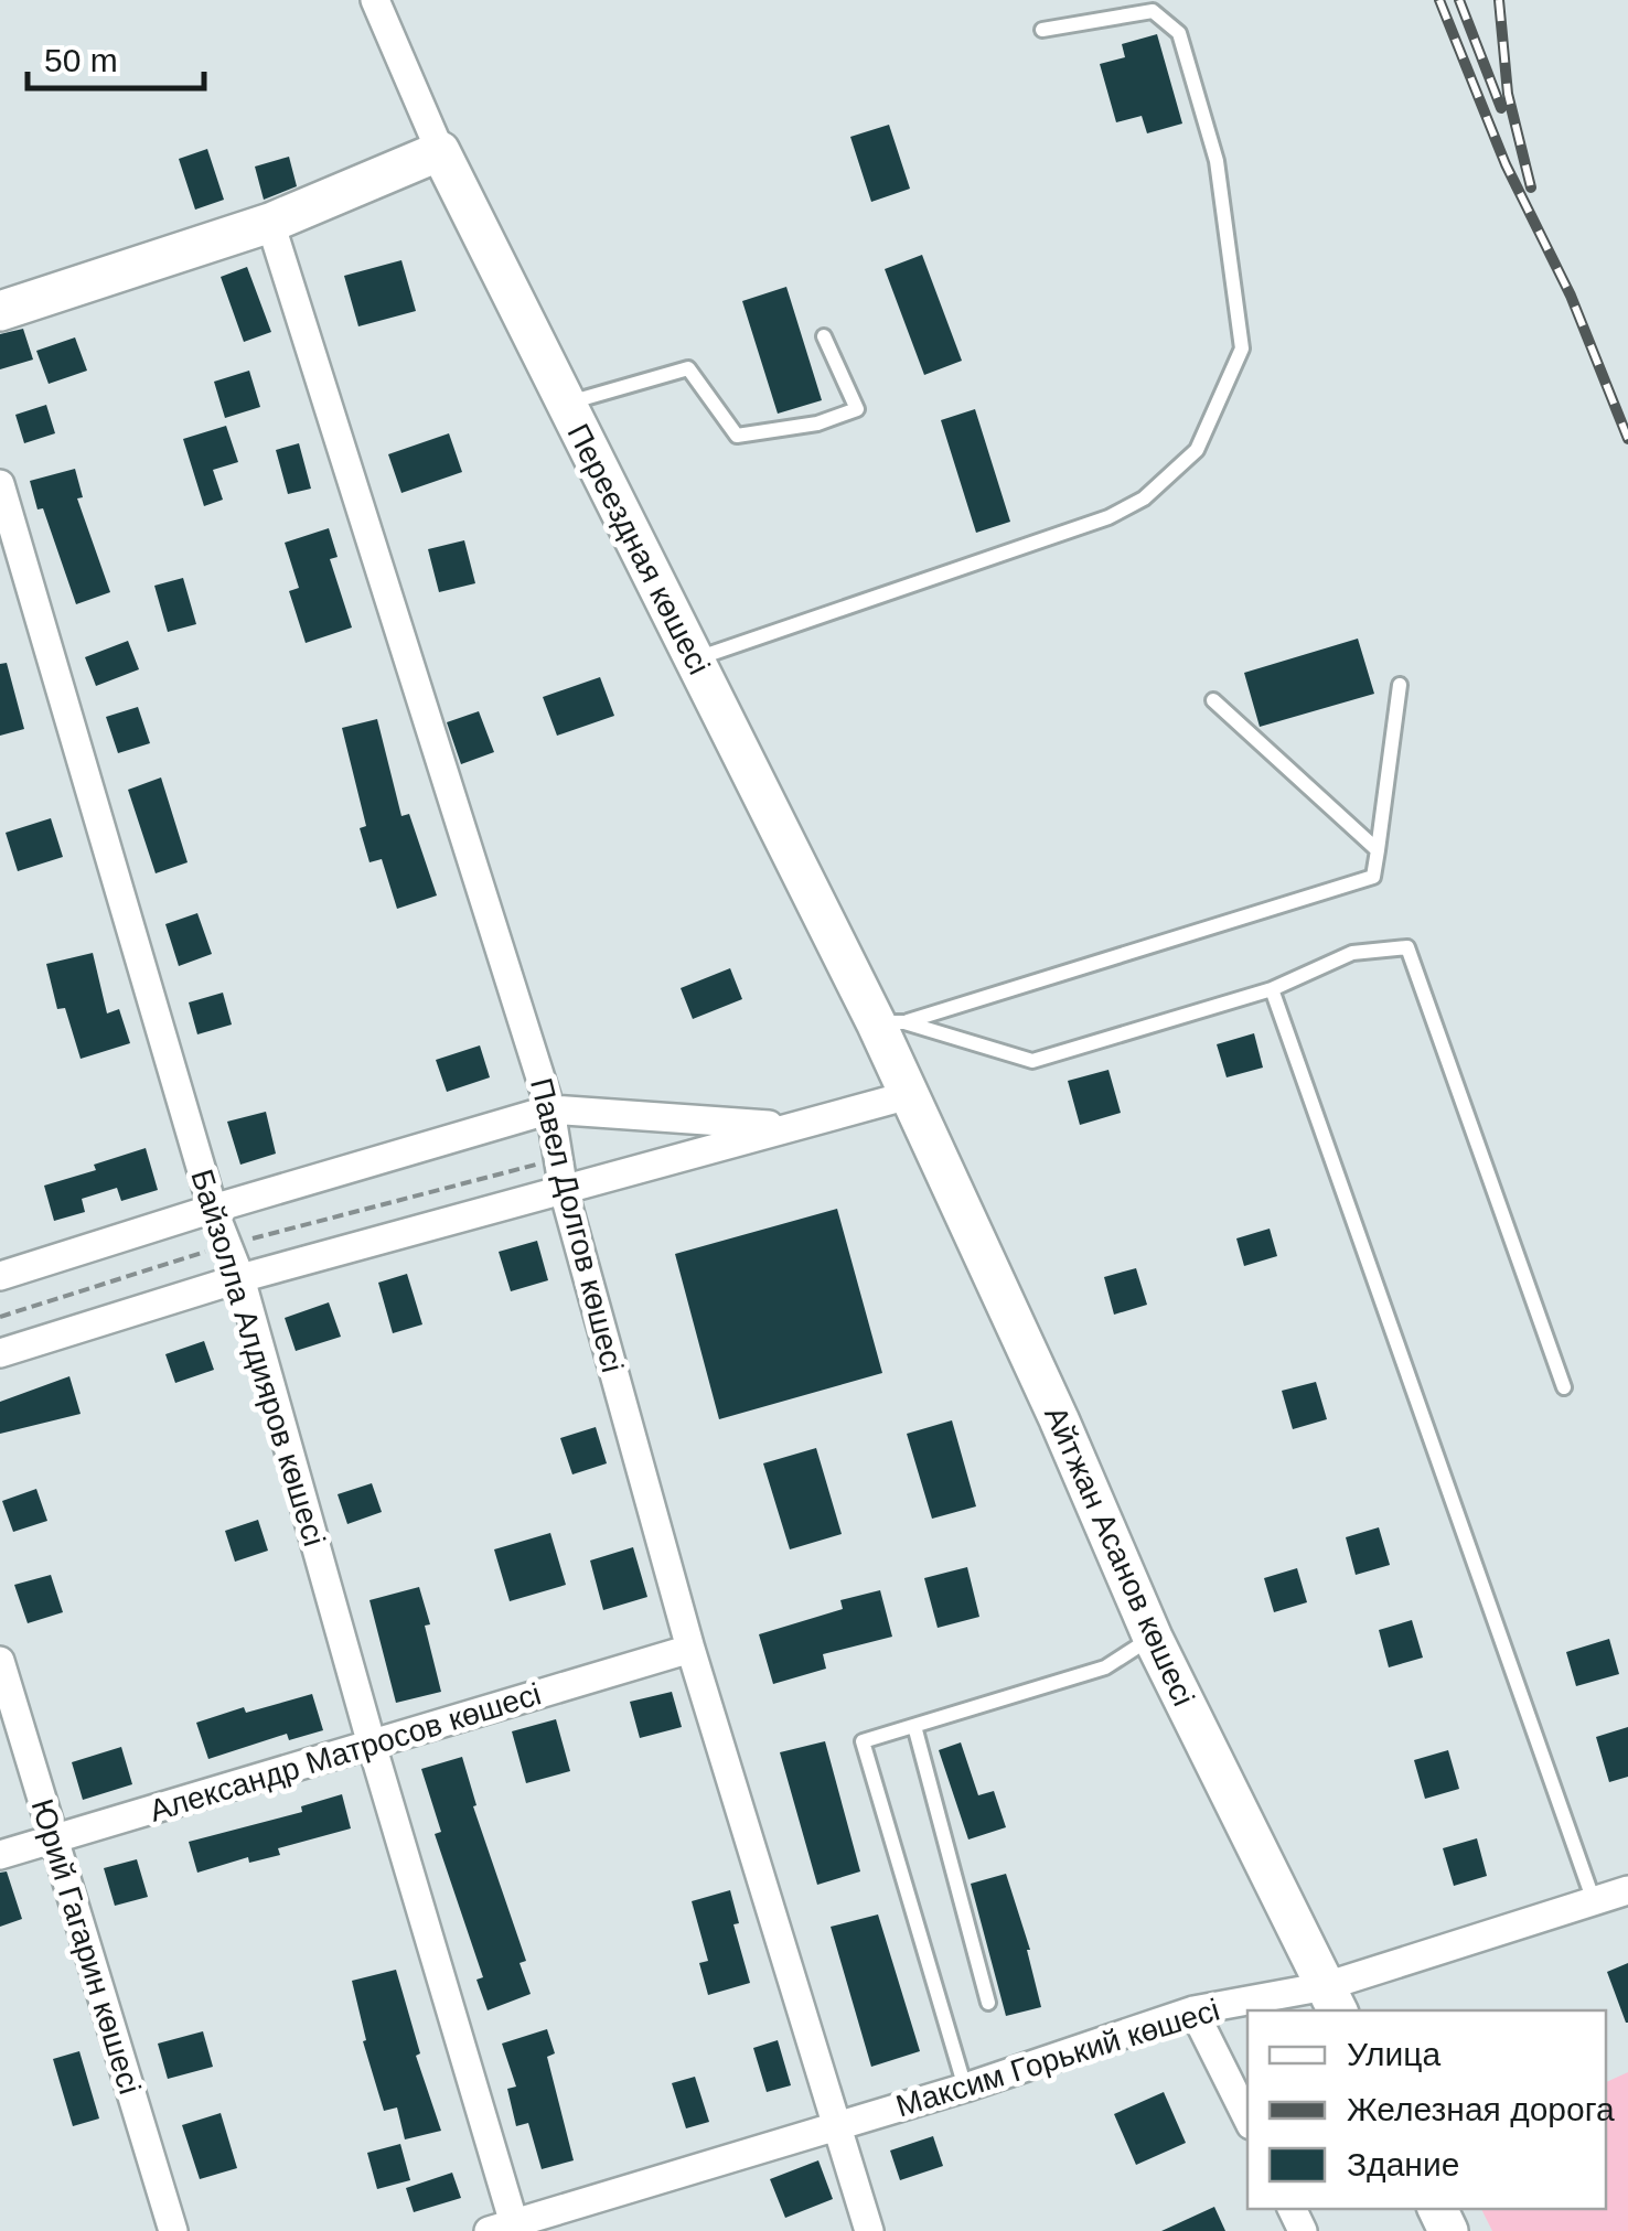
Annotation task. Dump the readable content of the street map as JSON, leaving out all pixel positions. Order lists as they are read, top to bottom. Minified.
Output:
{"streets":{"street":["Переездная көшесі","Павел Долгов көшесі","Байзолла Алдияров көшесі","Айтжан Асанов көшесі","Александр Матросов көшесі","Юрий Гагарин көшесі","Максим Горький көшесі"]},"crossings":[["Переездная көшесі","Айтжан Асанов көшесі"],["Павел Долгов көшесі","Александр Матросов көшесі"],["Павел Долгов көшесі","Максим Горький көшесі"],["Байзолла Алдияров көшесі","Александр Матросов көшесі"],["Байзолла Алдияров көшесі","Максим Горький көшесі"],["Айтжан Асанов көшесі","Максим Горький көшесі"],["Александр Матросов көшесі","Юрий Гагарин көшесі"]],"legend":["Улица","Железная дорога","Здание"],"scale_bar":"50 m"}
